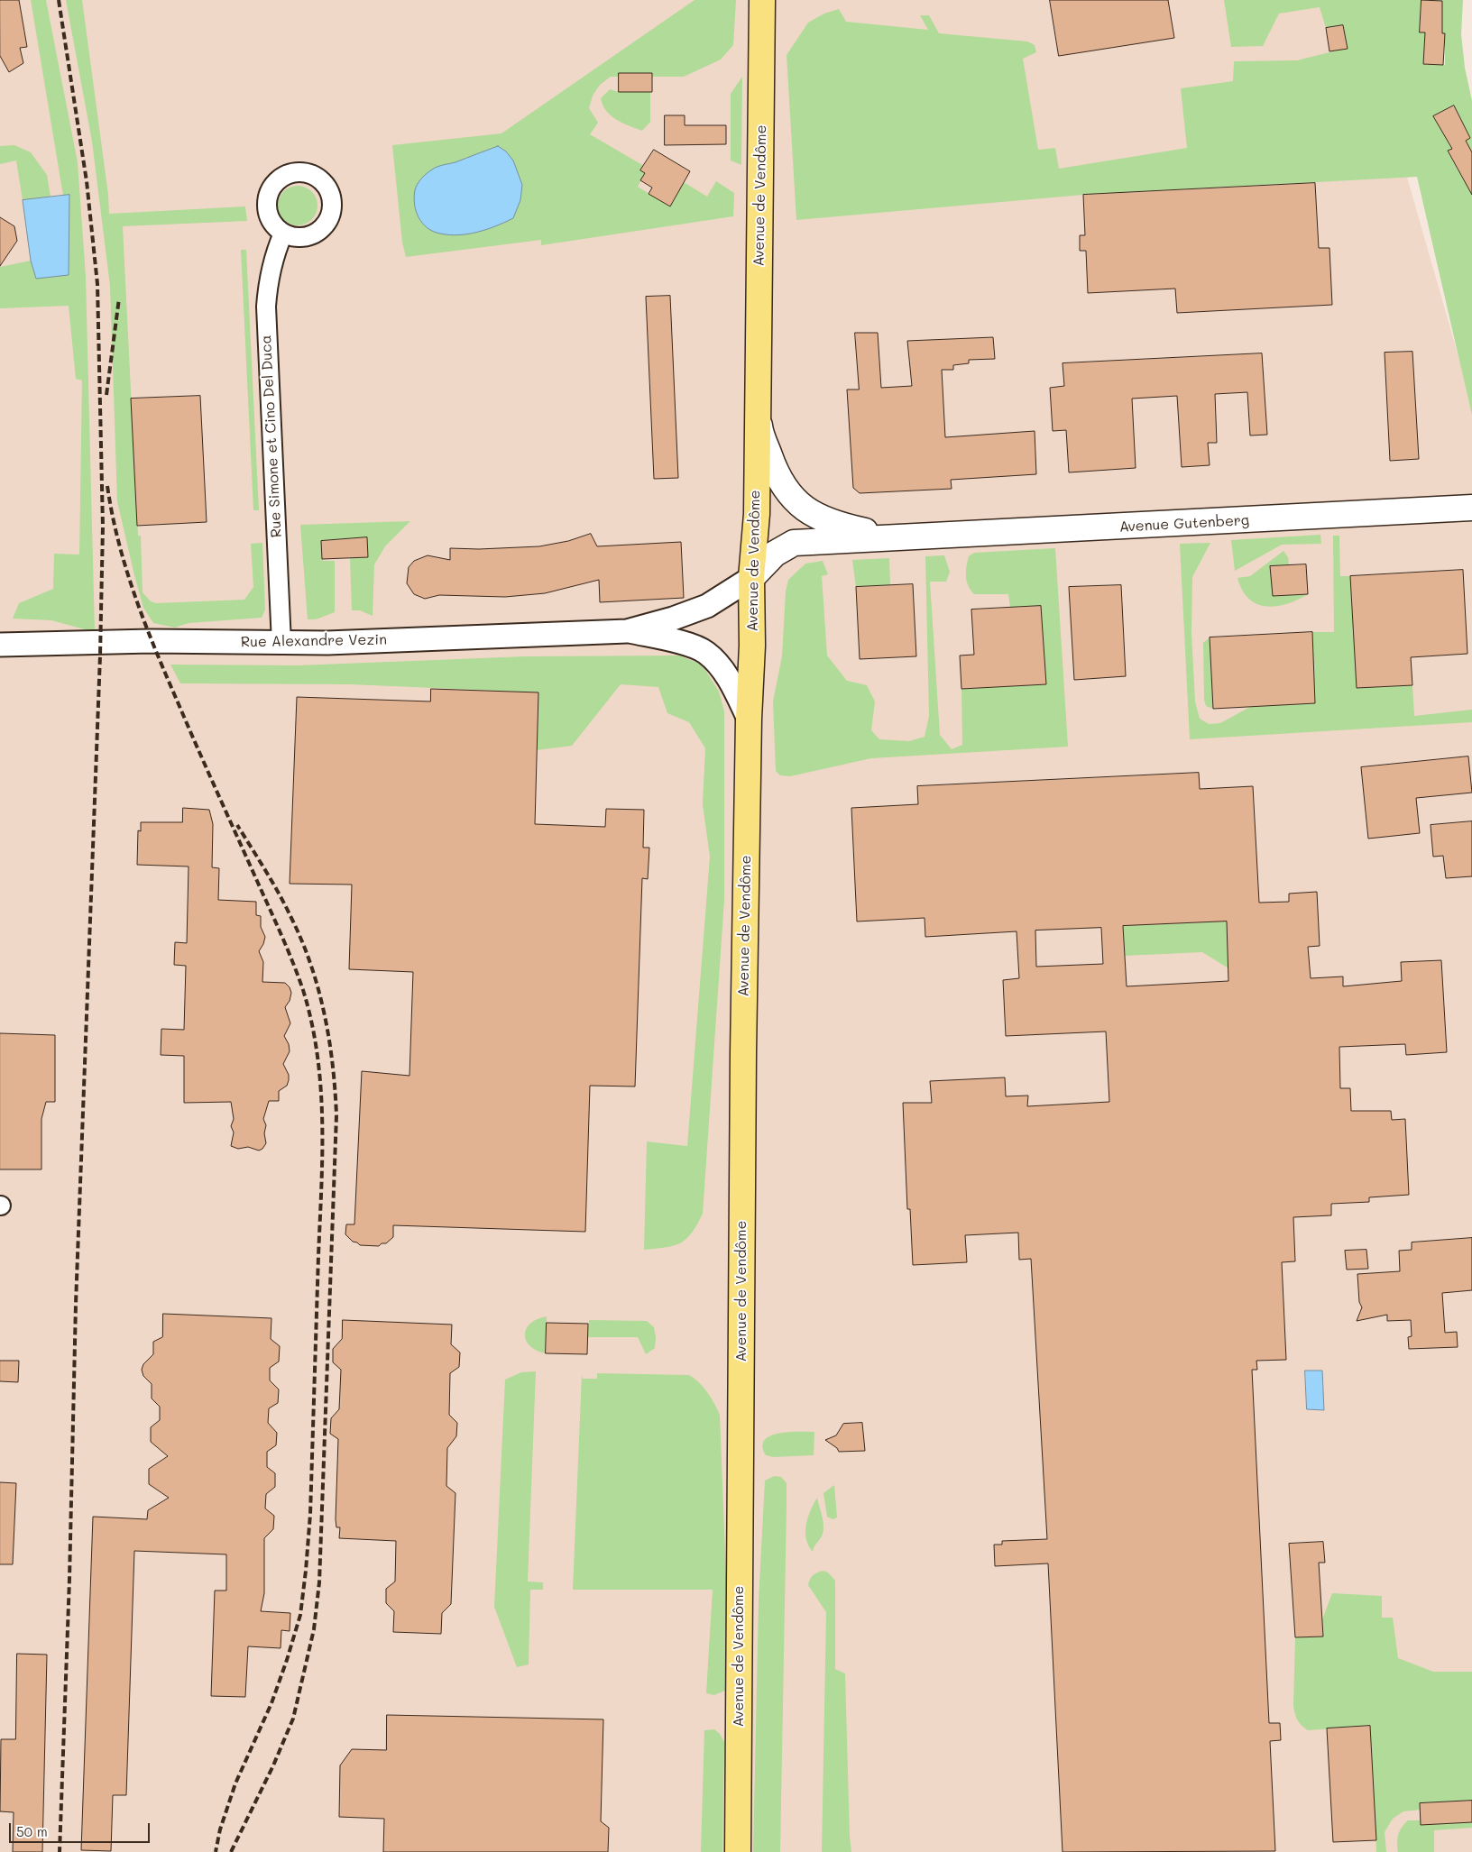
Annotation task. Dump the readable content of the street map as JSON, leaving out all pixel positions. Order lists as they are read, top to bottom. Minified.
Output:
{"streets":{"main road":["Avenue de Vendôme","Avenue Gutenberg"],"street":["Rue Simone et Cino Del Duca","Rue Alexandre Vezin"]},"crossings":[["Avenue de Vendôme","Avenue Gutenberg"],["Avenue de Vendôme","Rue Alexandre Vezin"],["Rue Simone et Cino Del Duca","Rue Alexandre Vezin"],["Avenue Gutenberg","Rue Alexandre Vezin"]],"scale_bar":"50 m"}
